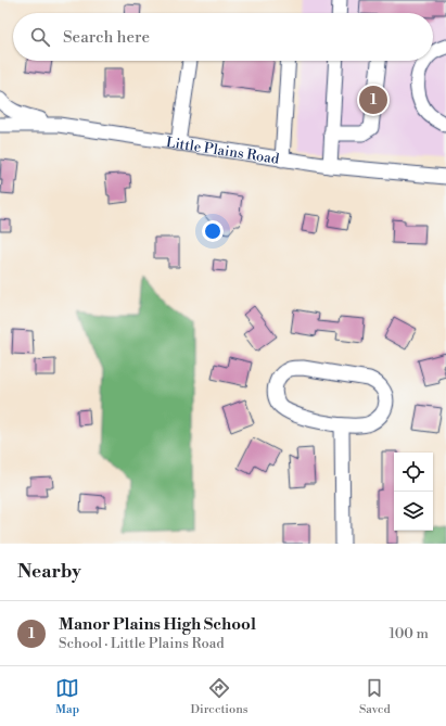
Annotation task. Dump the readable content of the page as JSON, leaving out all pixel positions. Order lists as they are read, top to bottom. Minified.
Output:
{"streets":{"street":["Little Plains Road"]},"page":{"search":"Search here","pins":"1","heading":"Nearby","list":[{"mark":"1","name":"Manor Plains High School","note":"School · Little Plains Road","value":"100 m"}],"nav":["Map","Directions","Saved"]}}
